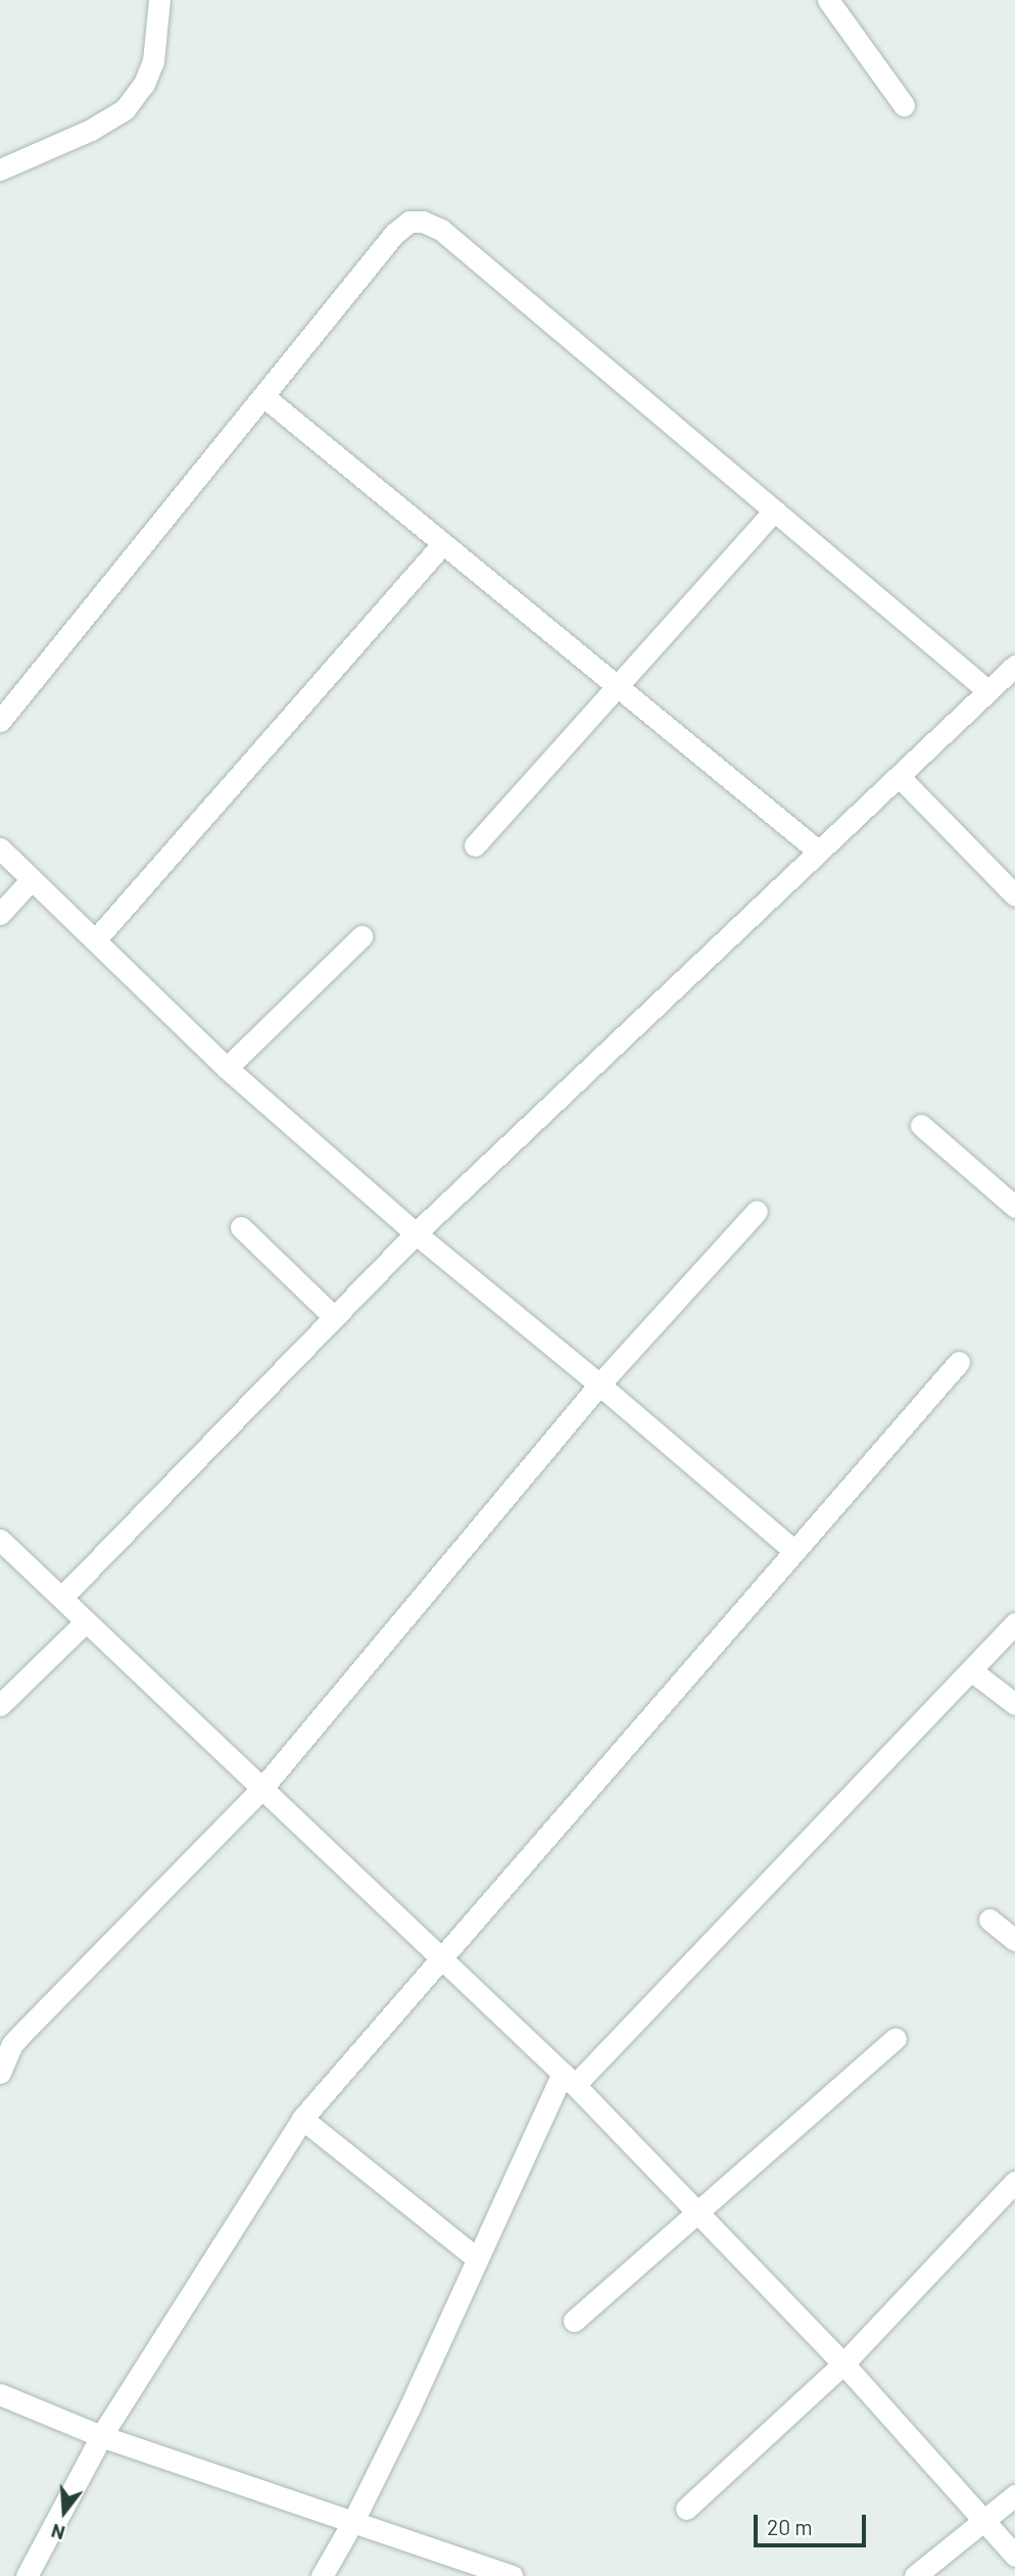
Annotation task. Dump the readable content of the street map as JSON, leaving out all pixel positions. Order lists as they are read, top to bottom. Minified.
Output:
{"scale_bar":"20 m","north":"bottom"}
